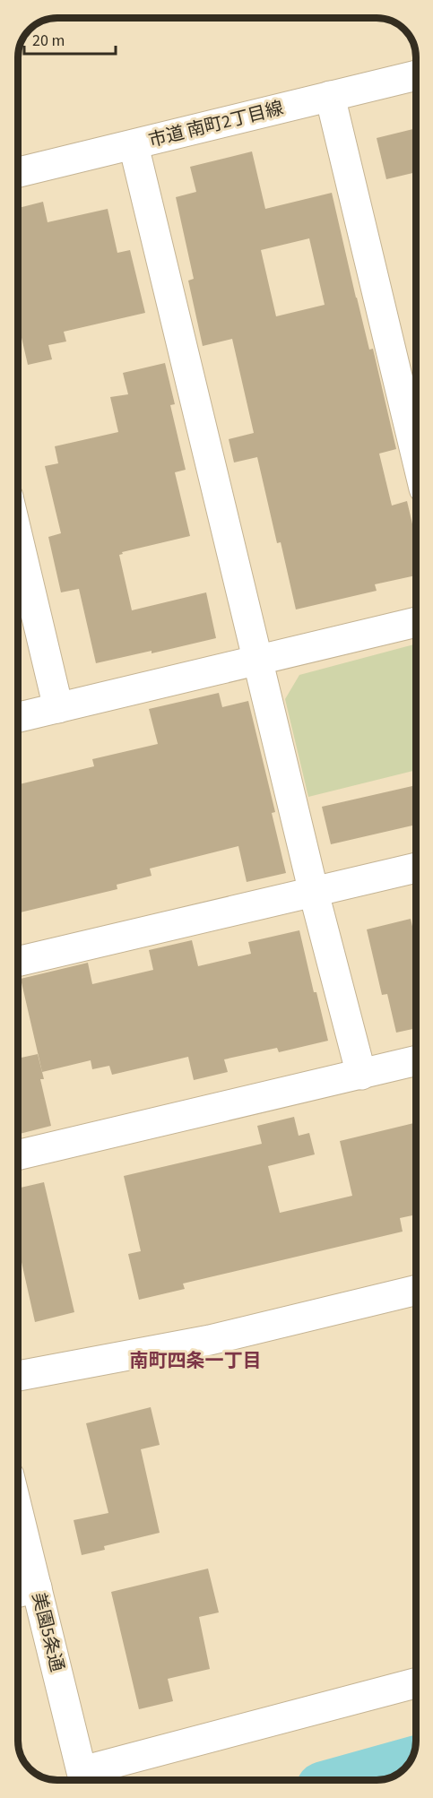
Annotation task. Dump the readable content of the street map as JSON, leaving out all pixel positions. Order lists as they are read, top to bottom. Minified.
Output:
{"streets":{"street":["市道 南町2丁目線","美園5条通"]},"districts":["南町四条一丁目"],"scale_bar":"20 m"}
